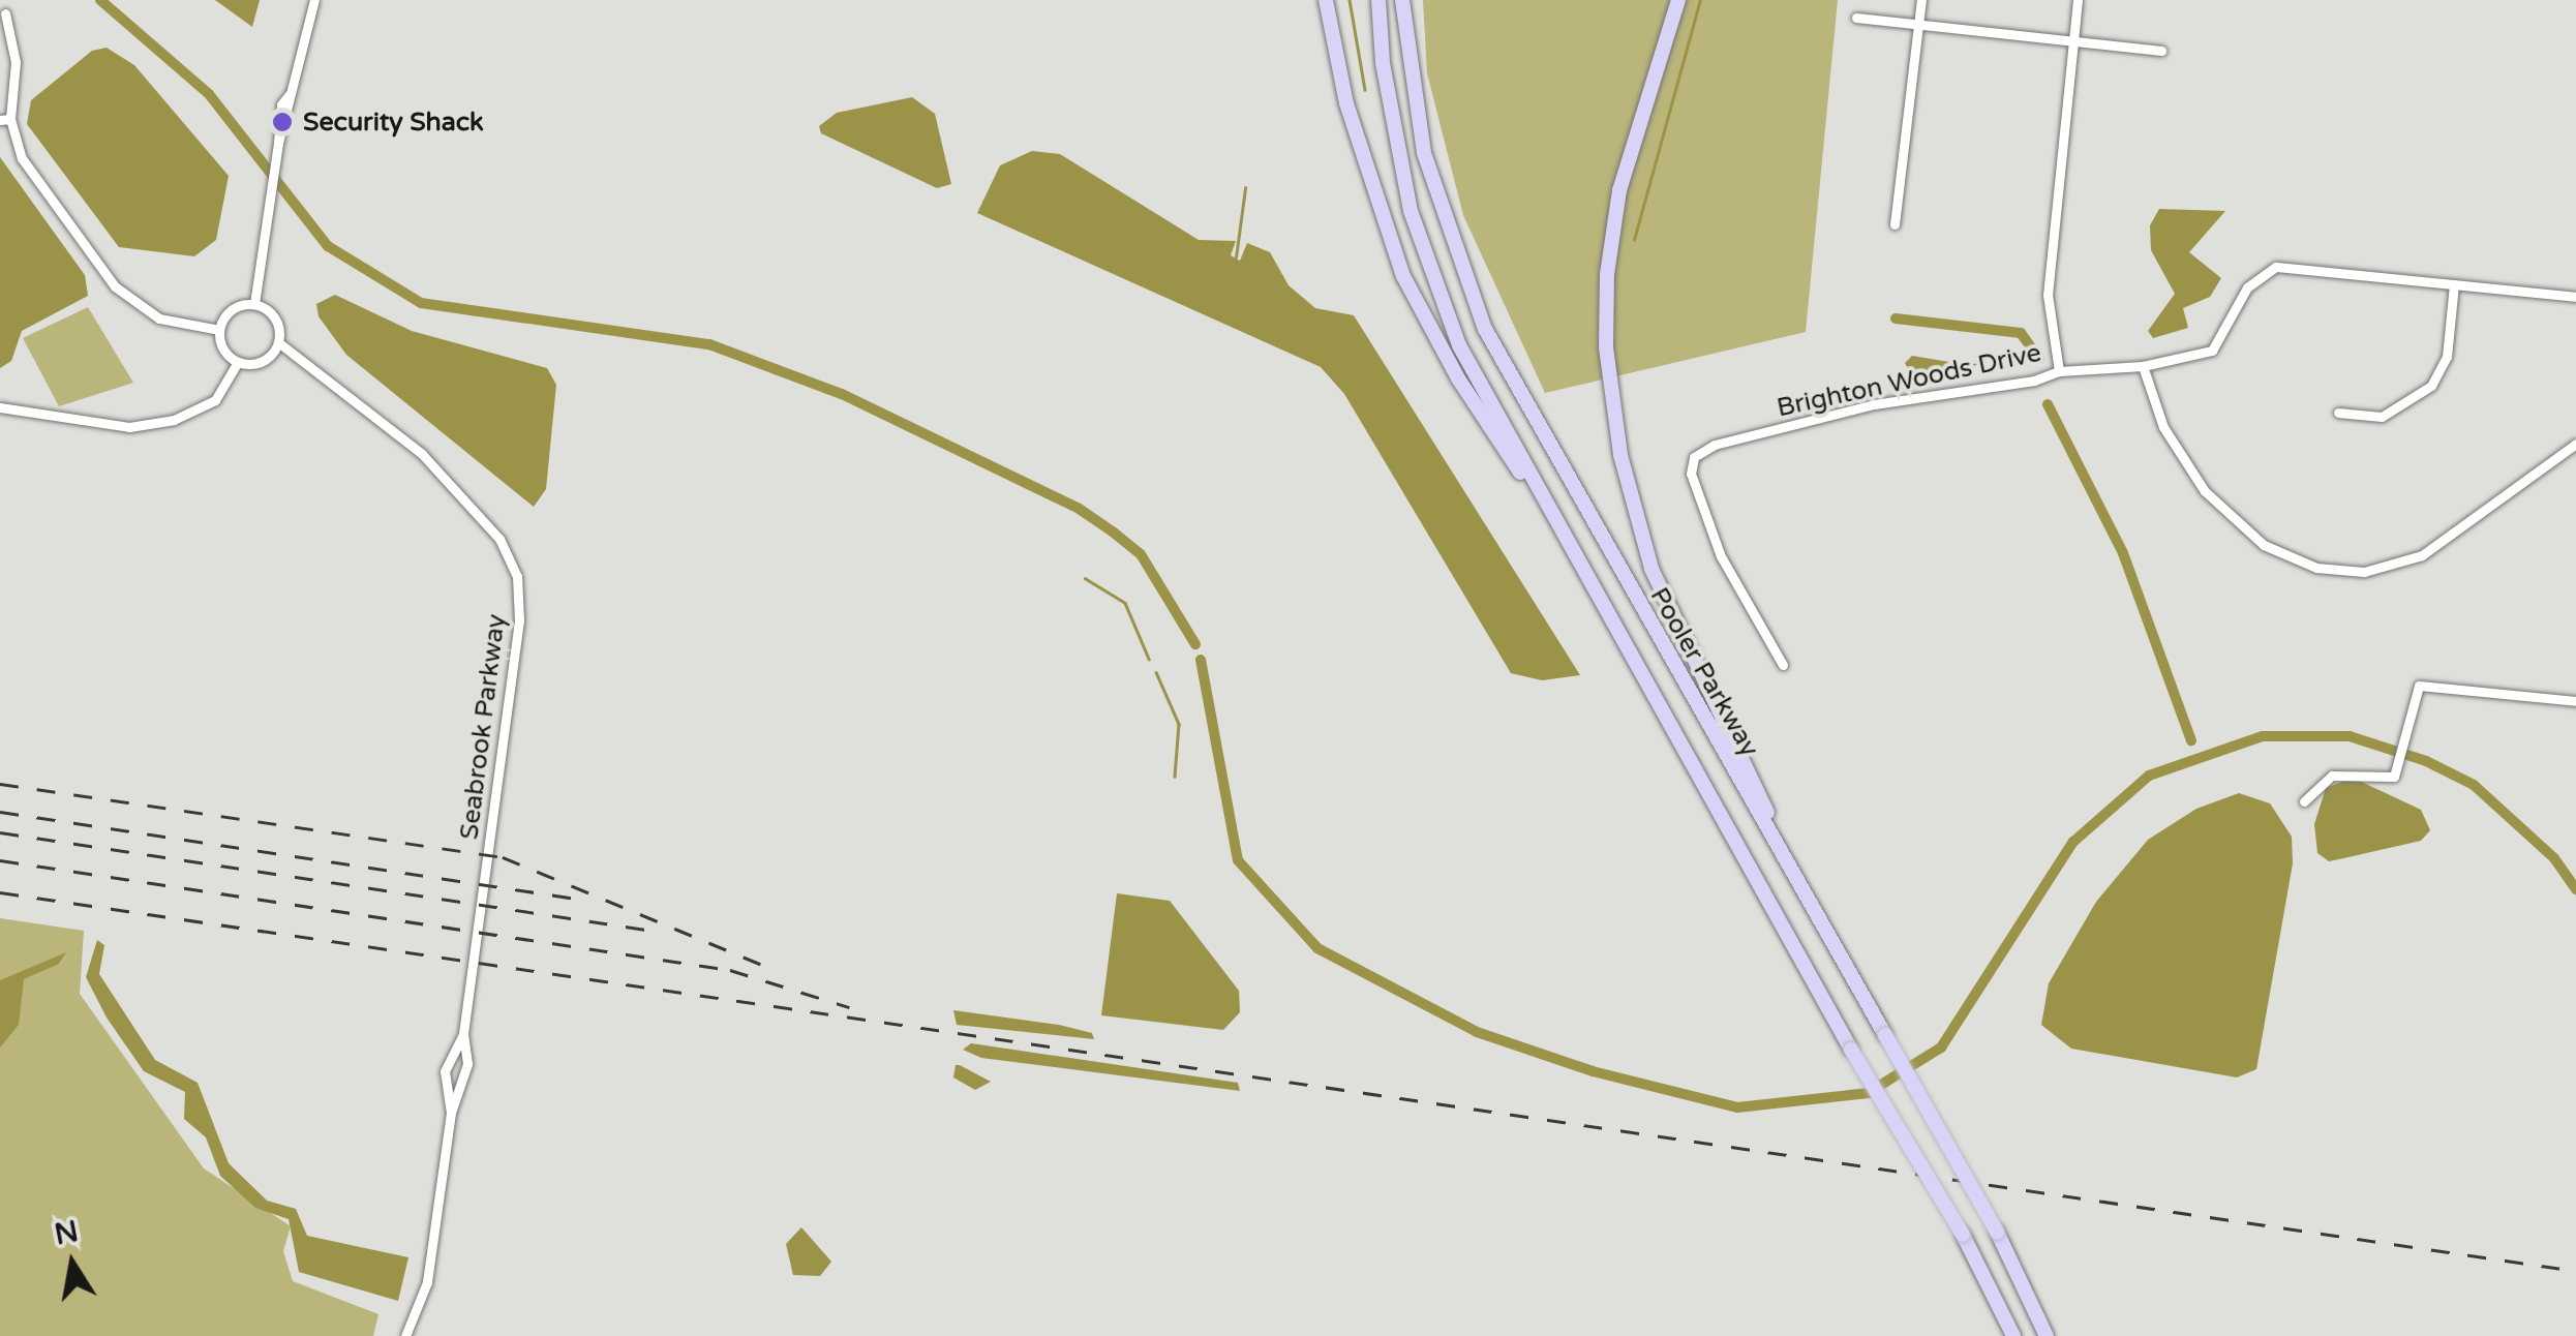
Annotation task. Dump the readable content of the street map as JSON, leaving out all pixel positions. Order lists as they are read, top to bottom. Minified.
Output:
{"streets":{"main road":["Pooler Parkway"],"street":["Brighton Woods Drive","Seabrook Parkway"]},"places":["Security Shack"],"north":"top"}
